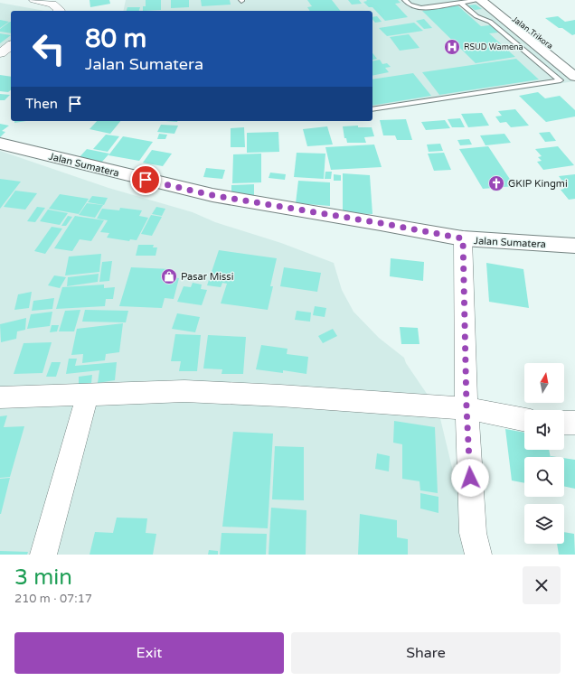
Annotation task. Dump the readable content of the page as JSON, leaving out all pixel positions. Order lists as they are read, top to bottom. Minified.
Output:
{"streets":{"main road":["Jalan Trikora","Jalan Sumatera"]},"places":{"hospital":["RSUD Wamena"],"church":["GKIP Kingmi"],"shop":["Pasar Missi"]},"north":"top","page":{"turn":["80 m","Jalan Sumatera"],"then":"Then","heading":["3 min","210 m · 07:17"],"buttons":["Exit","Share"]}}
